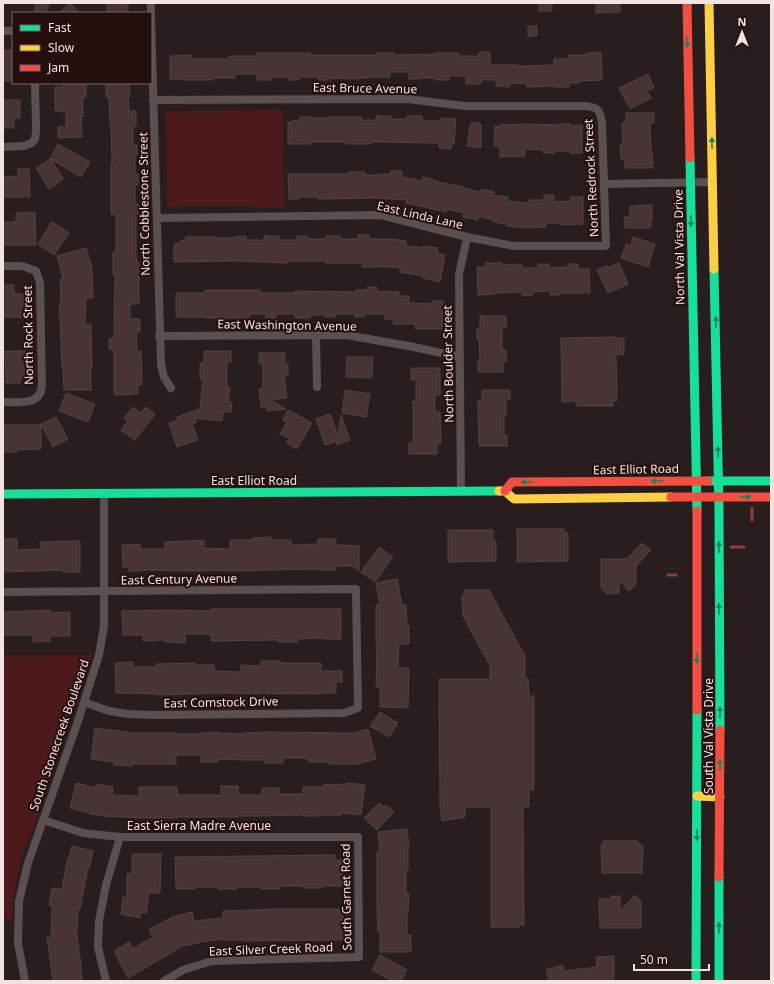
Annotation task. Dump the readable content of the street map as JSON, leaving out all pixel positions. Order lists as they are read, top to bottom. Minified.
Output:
{"streets":{"main road":["North Val Vista Drive","East Elliot Road","South Val Vista Drive"],"street":["East Bruce Avenue","North Redrock Street","North Cobblestone Street","East Linda Lane","East Washington Avenue","North Rock Street","North Boulder Street","East Century Avenue","East Comstock Drive","South Stonecreek Boulevard","East Sierra Madre Avenue","South Garnet Road","East Silver Creek Road"]},"crossings":[["East Bruce Avenue","North Redrock Street"],["East Bruce Avenue","North Cobblestone Street"],["North Redrock Street","East Linda Lane"],["North Cobblestone Street","East Linda Lane"],["North Cobblestone Street","East Washington Avenue"],["East Linda Lane","North Boulder Street"],["North Val Vista Drive","East Elliot Road"],["North Val Vista Drive","South Val Vista Drive"],["East Washington Avenue","North Boulder Street"],["North Boulder Street","East Elliot Road"],["East Elliot Road","South Stonecreek Boulevard"],["East Elliot Road","South Val Vista Drive"],["East Century Avenue","East Comstock Drive"],["East Century Avenue","South Stonecreek Boulevard"],["East Comstock Drive","South Stonecreek Boulevard"],["South Stonecreek Boulevard","East Sierra Madre Avenue"],["East Sierra Madre Avenue","South Garnet Road"],["South Garnet Road","East Silver Creek Road"]],"legend":["Fast","Slow","Jam"],"scale_bar":"50 m","north":"top"}
